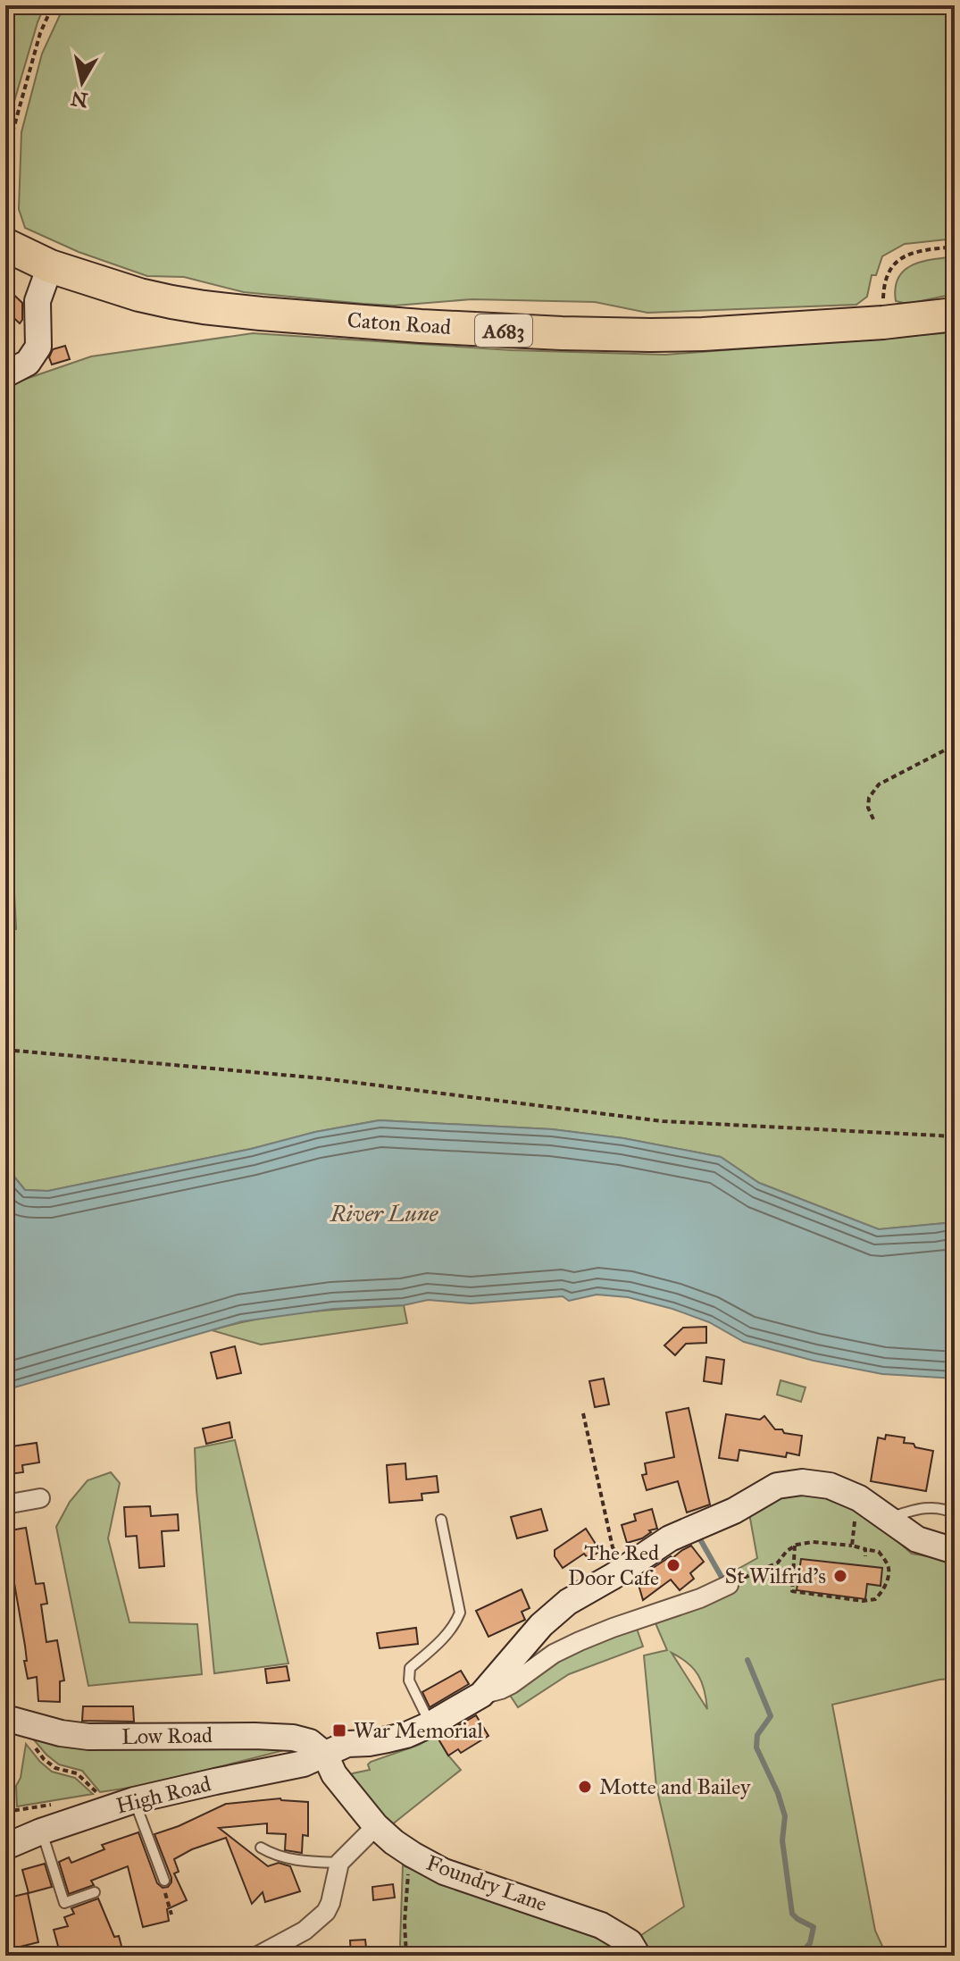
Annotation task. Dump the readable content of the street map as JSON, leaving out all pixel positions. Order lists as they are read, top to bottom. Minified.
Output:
{"streets":{"highway":["Caton Road","A683"],"street":["Low Road","High Road","Foundry Lane"]},"crossings":[["Caton Road","A683"],["Low Road","High Road"],["Low Road","Foundry Lane"],["High Road","Foundry Lane"]],"water":["River Lune"],"places":{"other":["The Red Door Cafe","St Wilfrid's","Motte and Bailey"],"transit":["War Memorial"]},"north":"bottom"}
